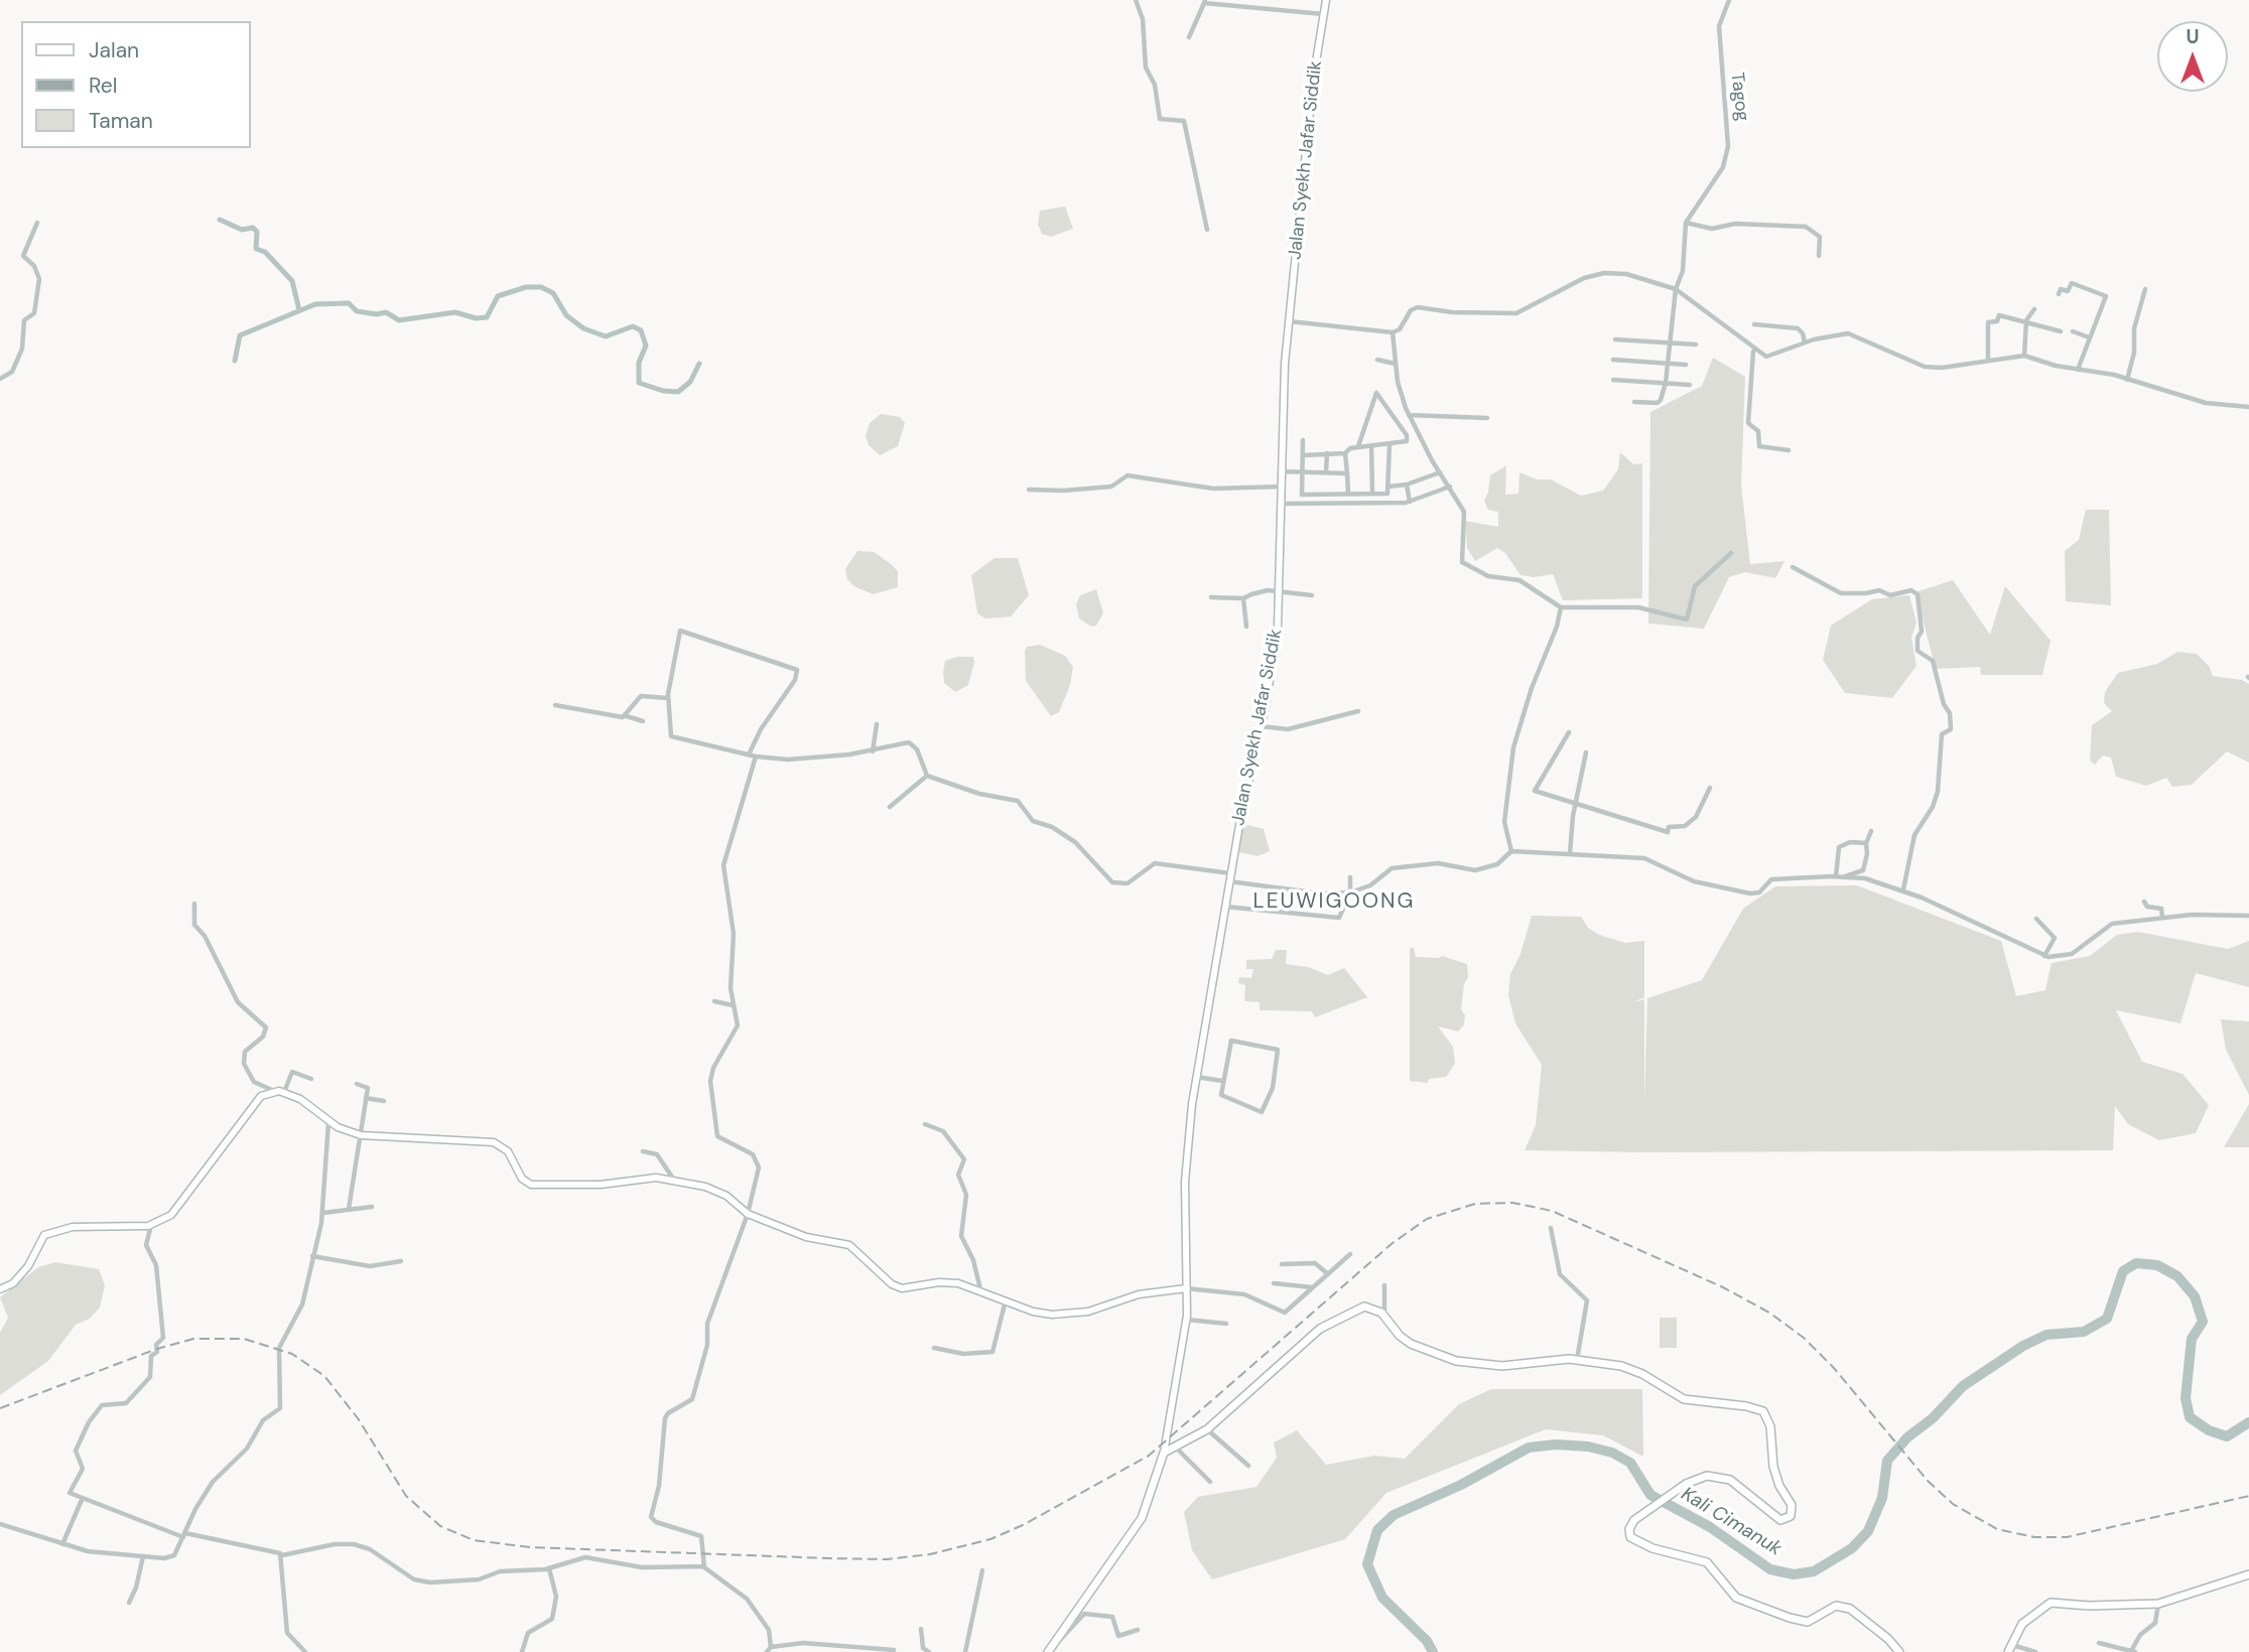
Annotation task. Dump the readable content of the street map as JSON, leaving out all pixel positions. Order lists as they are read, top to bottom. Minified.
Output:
{"streets":{"main road":["Jalan Syekh Jafar Siddik"],"street":["Tagog"]},"districts":["LEUWIGOONG"],"water":["Kali Cimanuk"],"legend":["Jalan","Rel","Taman"],"north":"top"}
